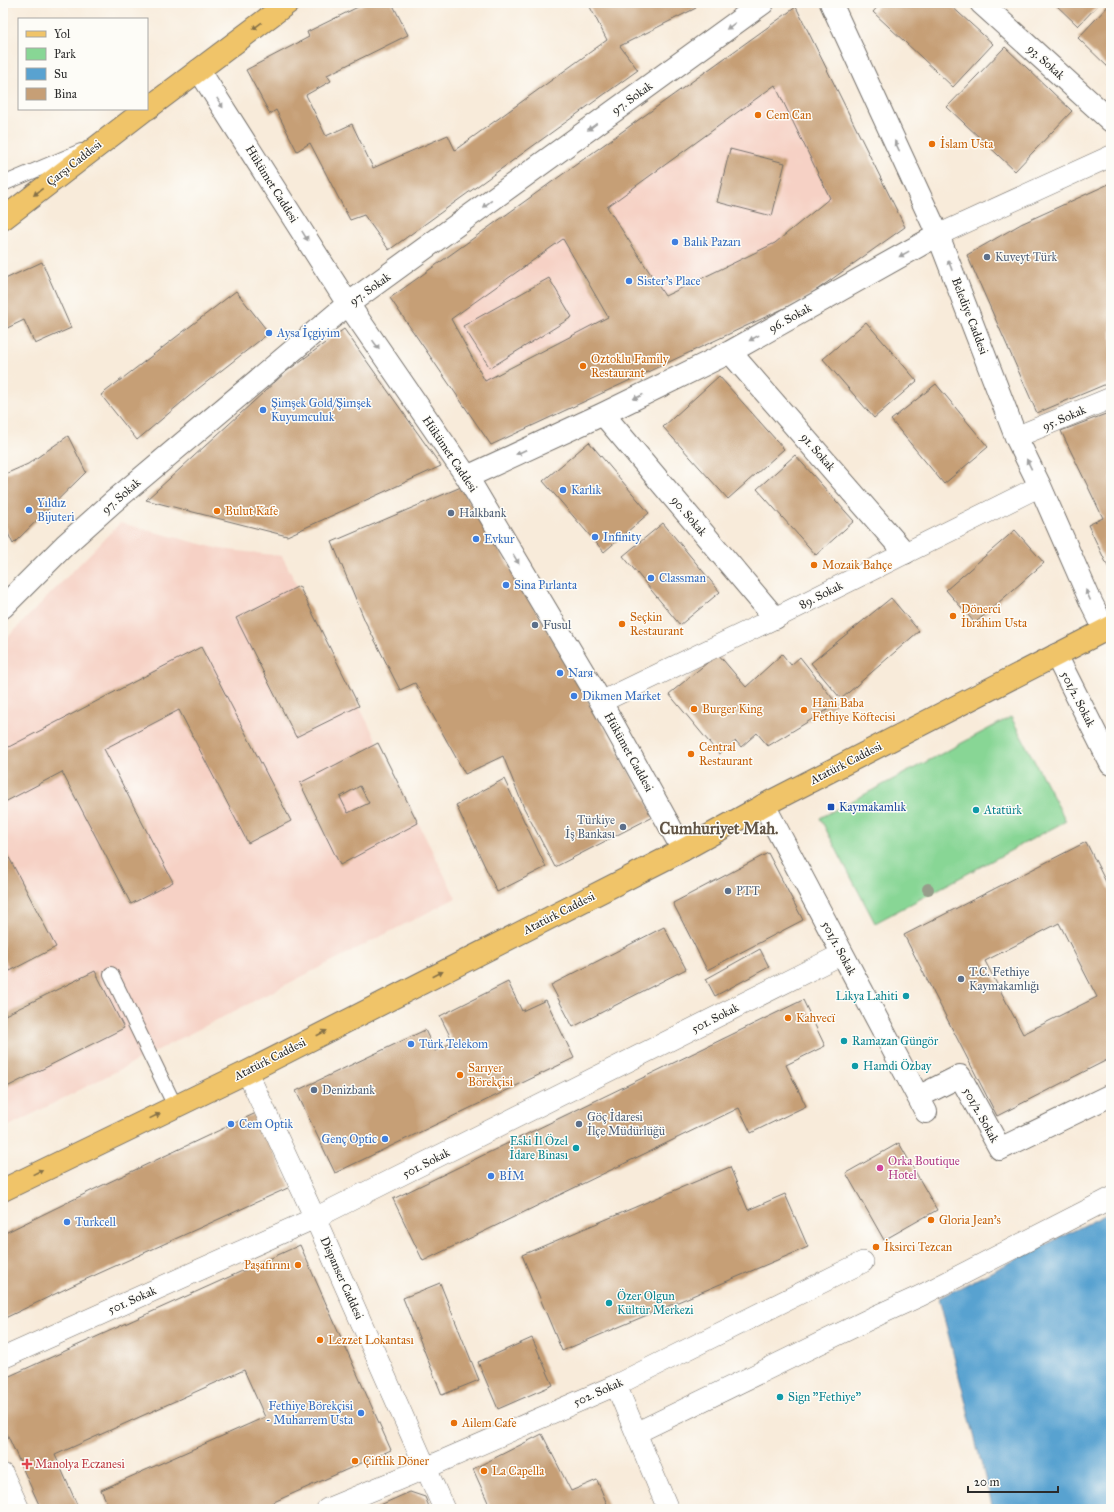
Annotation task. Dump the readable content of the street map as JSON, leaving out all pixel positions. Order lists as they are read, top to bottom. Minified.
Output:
{"streets":{"main road":["Çarşı Caddesi","Atatürk Caddesi"],"street":["93. Sokak","97. Sokak","Hükümet Caddesi","Belediye Caddesi","96. Sokak","95. Sokak","91. Sokak","90. Sokak","89. Sokak","501/2. Sokak","501/1. Sokak","501. Sokak","Dispanser Caddesi","502. Sokak"]},"crossings":[["97. Sokak","Hükümet Caddesi"],["Çarşı Caddesi","Hükümet Caddesi"],["Hükümet Caddesi","96. Sokak"],["Hükümet Caddesi","89. Sokak"],["Hükümet Caddesi","Atatürk Caddesi"],["Belediye Caddesi","96. Sokak"],["Belediye Caddesi","95. Sokak"],["Belediye Caddesi","89. Sokak"],["Belediye Caddesi","Atatürk Caddesi"],["96. Sokak","91. Sokak"],["96. Sokak","90. Sokak"],["91. Sokak","89. Sokak"],["90. Sokak","89. Sokak"],["501/2. Sokak","Atatürk Caddesi"],["501/2. Sokak","501/1. Sokak"],["Atatürk Caddesi","501/1. Sokak"],["Atatürk Caddesi","Dispanser Caddesi"],["501/1. Sokak","501. Sokak"],["501. Sokak","Dispanser Caddesi"],["Dispanser Caddesi","502. Sokak"]],"one_way":["97. Sokak","Çarşı Caddesi","Hükümet Caddesi","Belediye Caddesi","96. Sokak","Atatürk Caddesi"],"districts":["Cumhuriyet Mah."],"places":{"other":["Cem Can","İslam Usta","Balık Pazarı","Kuveyt Türk","Sister's Place","Aysa İçgiyim","Oztoklu Family Restaurant","Şimşek Gold/Şimşek Kuyumculuk","Karlık","Yıldız Bijuteri","Bulut Kafe","Halkbank","Infinity","Evkur","Mozaik Bahçe","Classman","Sina Pırlanta","Dönerci İbrahim Usta","Seçkin Restaurant","Fusul","Narя","Dikmen Market","Burger King","Hani Baba Fethiye Köftecisi","Central Restaurant","Atatürk","Türkiye İş Bankası","PTT","T.C. Fethiye Kaymakamlığı","Likya Lahiti","Kahvecï","Ramazan Güngör","Türk Telekom","Hamdi Özbay","Sarıyer Börekçisi","Denizbank","Cem Optik","Göç İdaresi İlçe Müdürlüğü","Genç Optic","Eski İl Özel İdare Binası","Orka Boutique Hotel","BİM","Gloria Jean's","Turkcell","İksirci Tezcan","Paşafırını","Özer Olgun Kültür Merkezi","Lezzet Lokantası","Sign \"Fethiye\"","Fethiye Börekçisi - Muharrem Usta","Ailem Cafe","Çiftlik Döner","La Capella"],"transit":["Kaymakamlık"],"health":["Manolya Eczanesi"]},"legend":["Yol","Park","Su","Bina"],"scale_bar":"20 m"}
